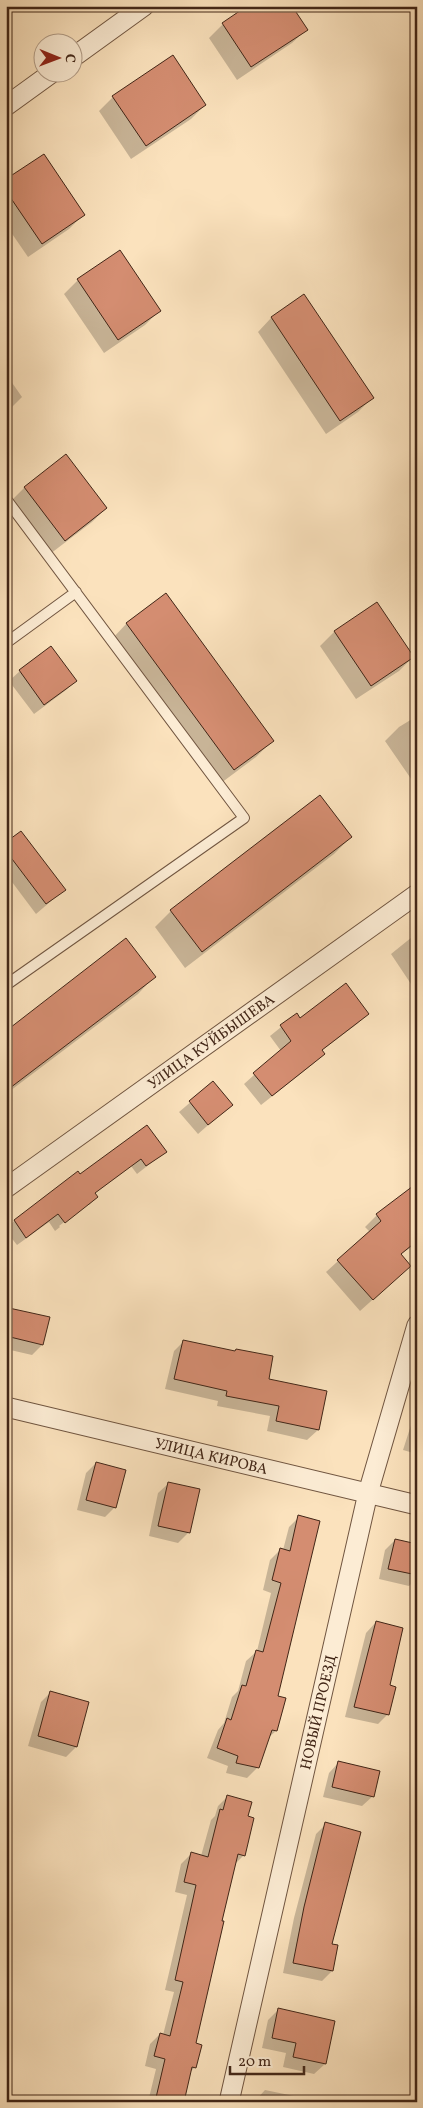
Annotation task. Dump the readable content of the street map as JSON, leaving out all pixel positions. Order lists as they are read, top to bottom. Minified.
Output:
{"streets":{"street":["УЛИЦА КУЙБЫШЕВА","УЛИЦА КИРОВА","НОВЫЙ ПРОЕЗД"]},"crossings":[["УЛИЦА КИРОВА","НОВЫЙ ПРОЕЗД"]],"scale_bar":"20 m","north":"right"}
